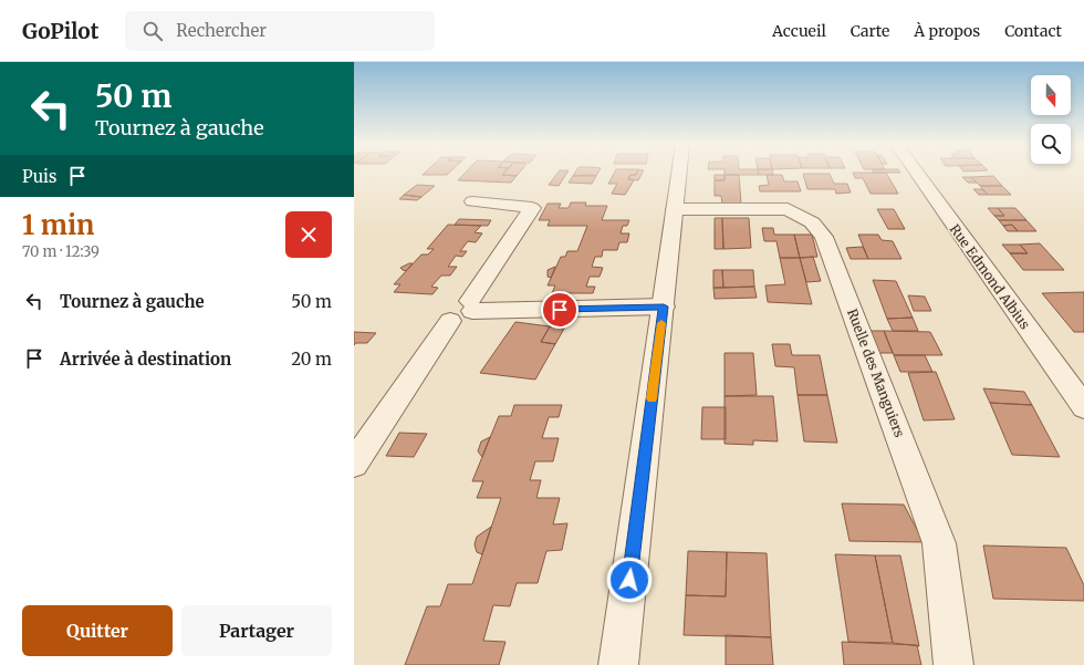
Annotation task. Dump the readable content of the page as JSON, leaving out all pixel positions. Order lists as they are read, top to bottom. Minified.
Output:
{"streets":{"street":["Rue Edmond Albius","Ruelle des Manguiers"]},"north":"bottom","page":{"header":"GoPilot","search":"Rechercher","nav":["Accueil","Carte","À propos","Contact"],"turn":["50 m","Tournez à gauche"],"then":"Puis","heading":["1 min","70 m · 12:39"],"list":[{"name":"Tournez à gauche","value":"50 m"},{"name":"Arrivée à destination","value":"20 m"}],"buttons":["Quitter","Partager"]}}
